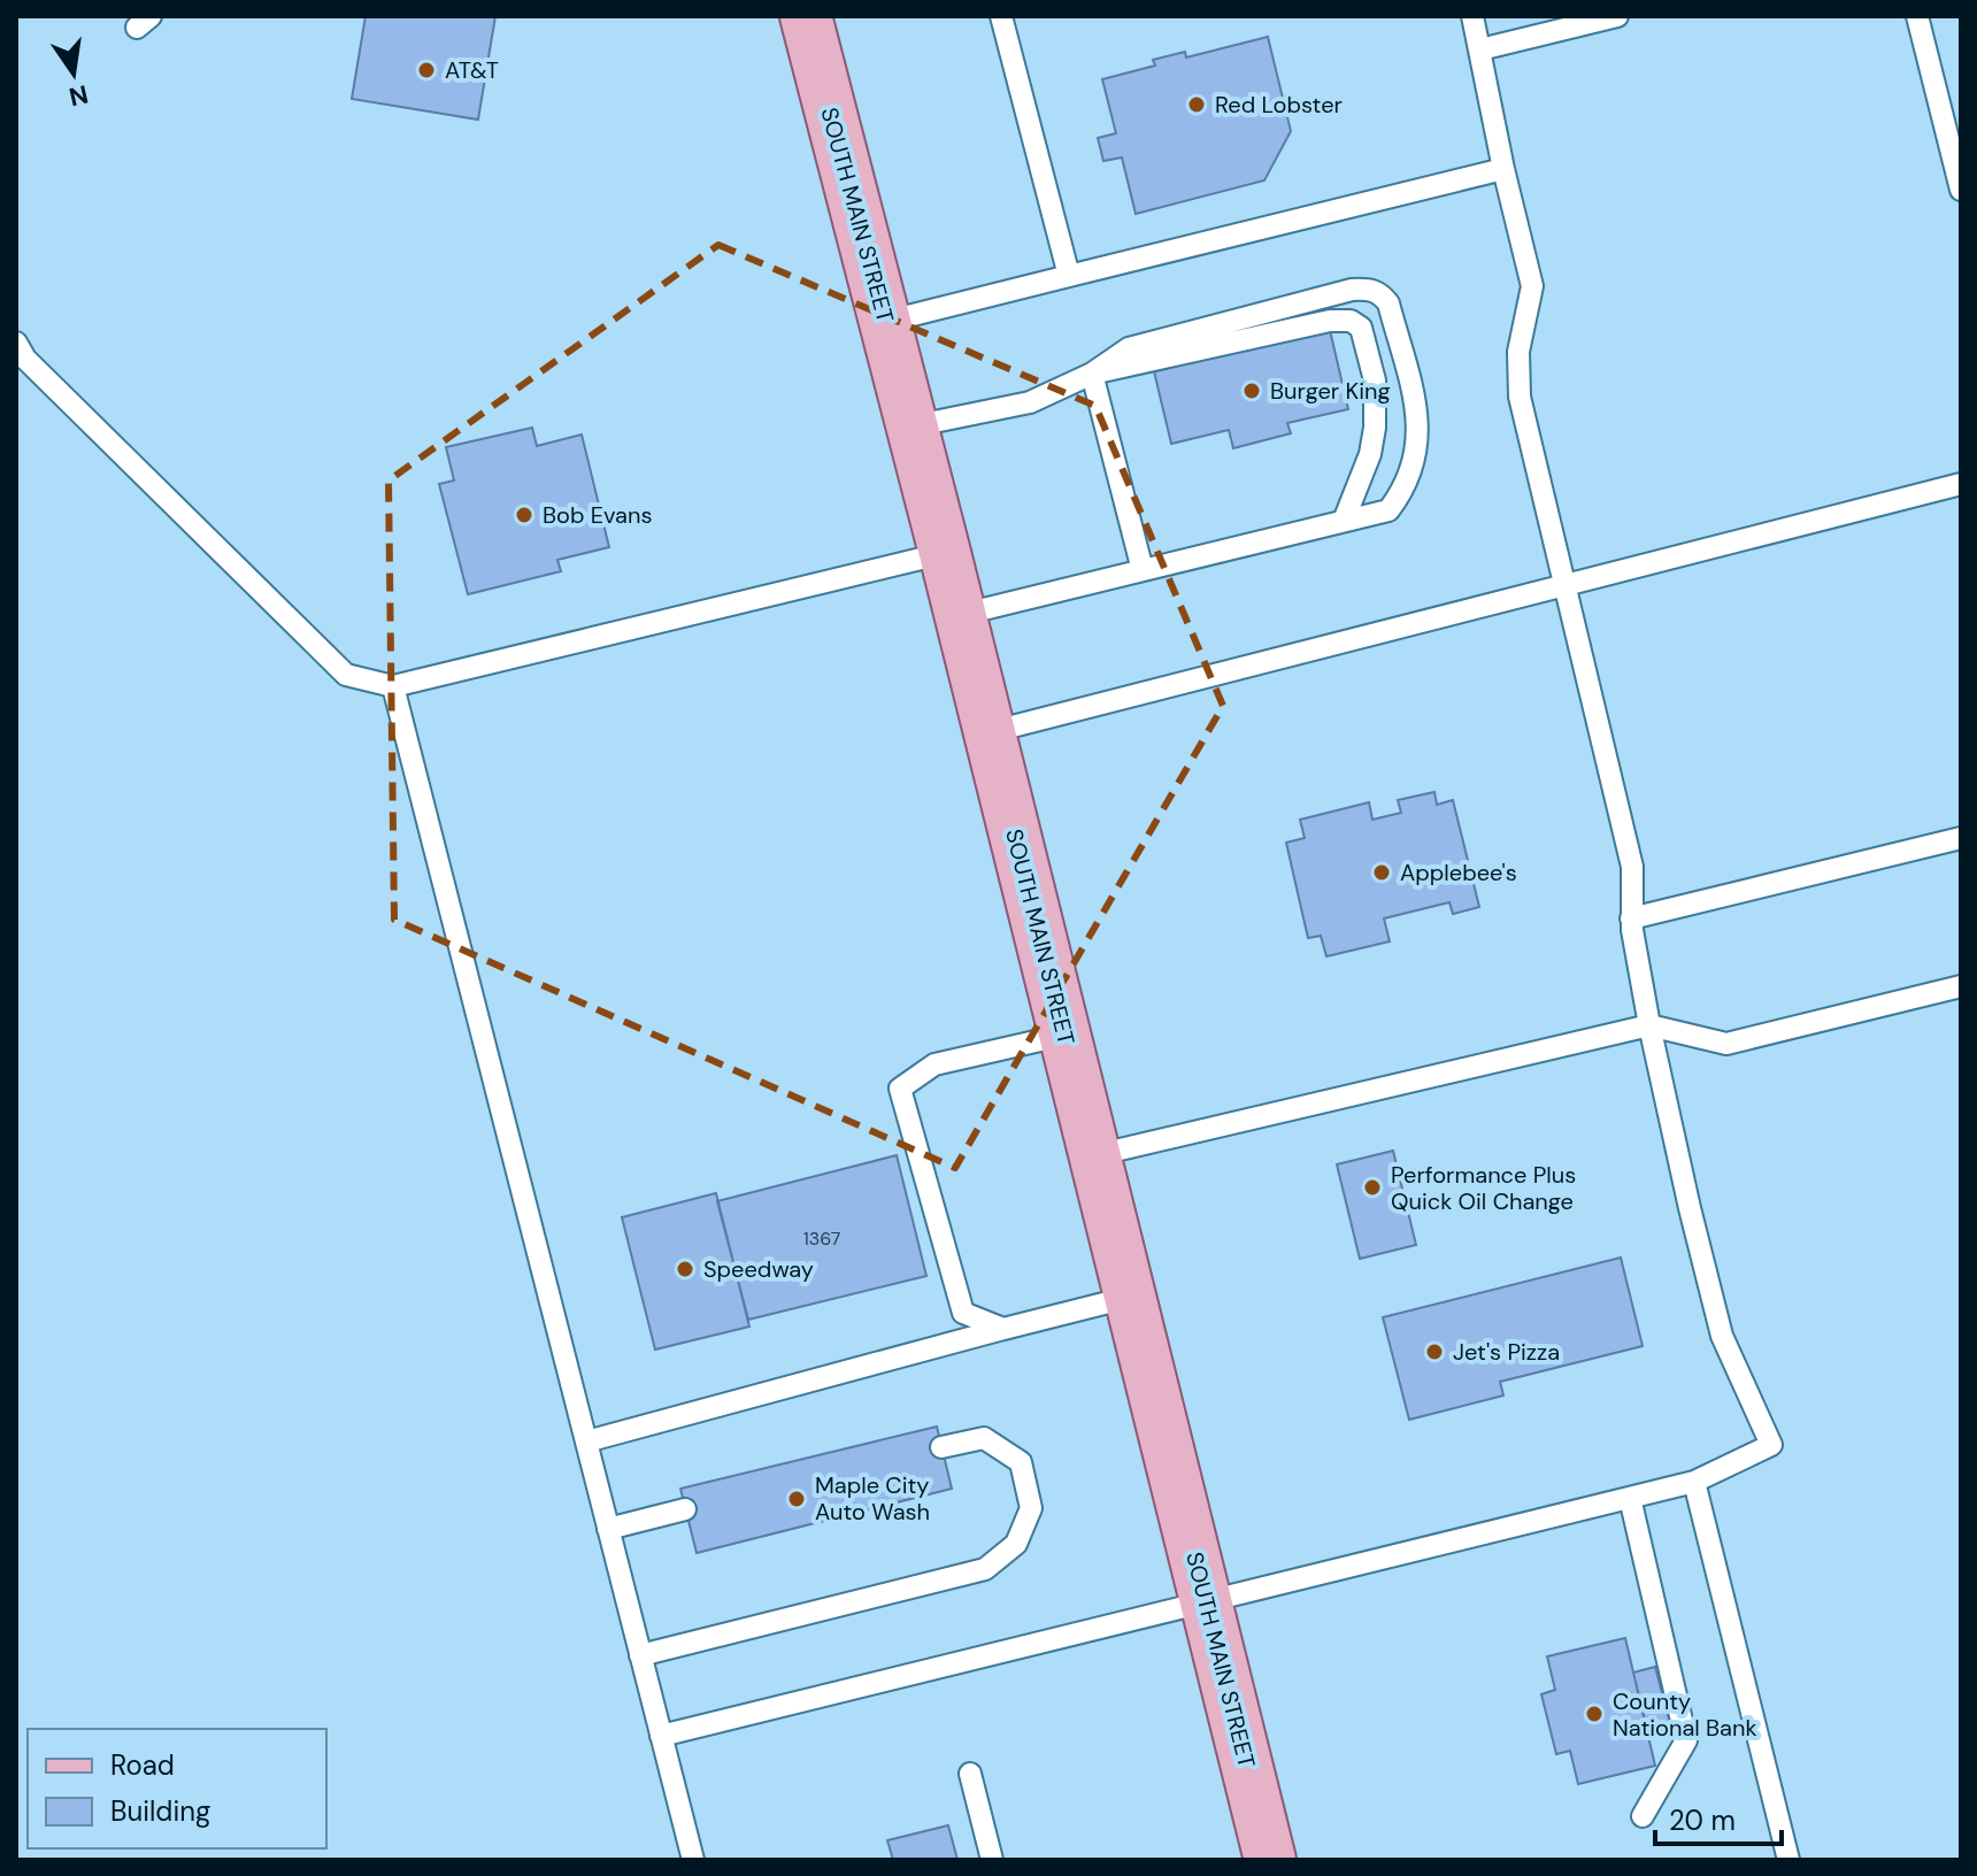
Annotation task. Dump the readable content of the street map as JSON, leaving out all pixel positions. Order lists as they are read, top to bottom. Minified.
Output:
{"streets":{"main road":["SOUTH MAIN STREET"]},"places":["AT&T","Red Lobster","Burger King","Bob Evans","Applebee's","Performance Plus Quick Oil Change","Speedway","Jet's Pizza","Maple City Auto Wash","County National Bank"],"house_numbers":["1367"],"legend":["Road","Building"],"scale_bar":"20 m","north":"bottom"}
